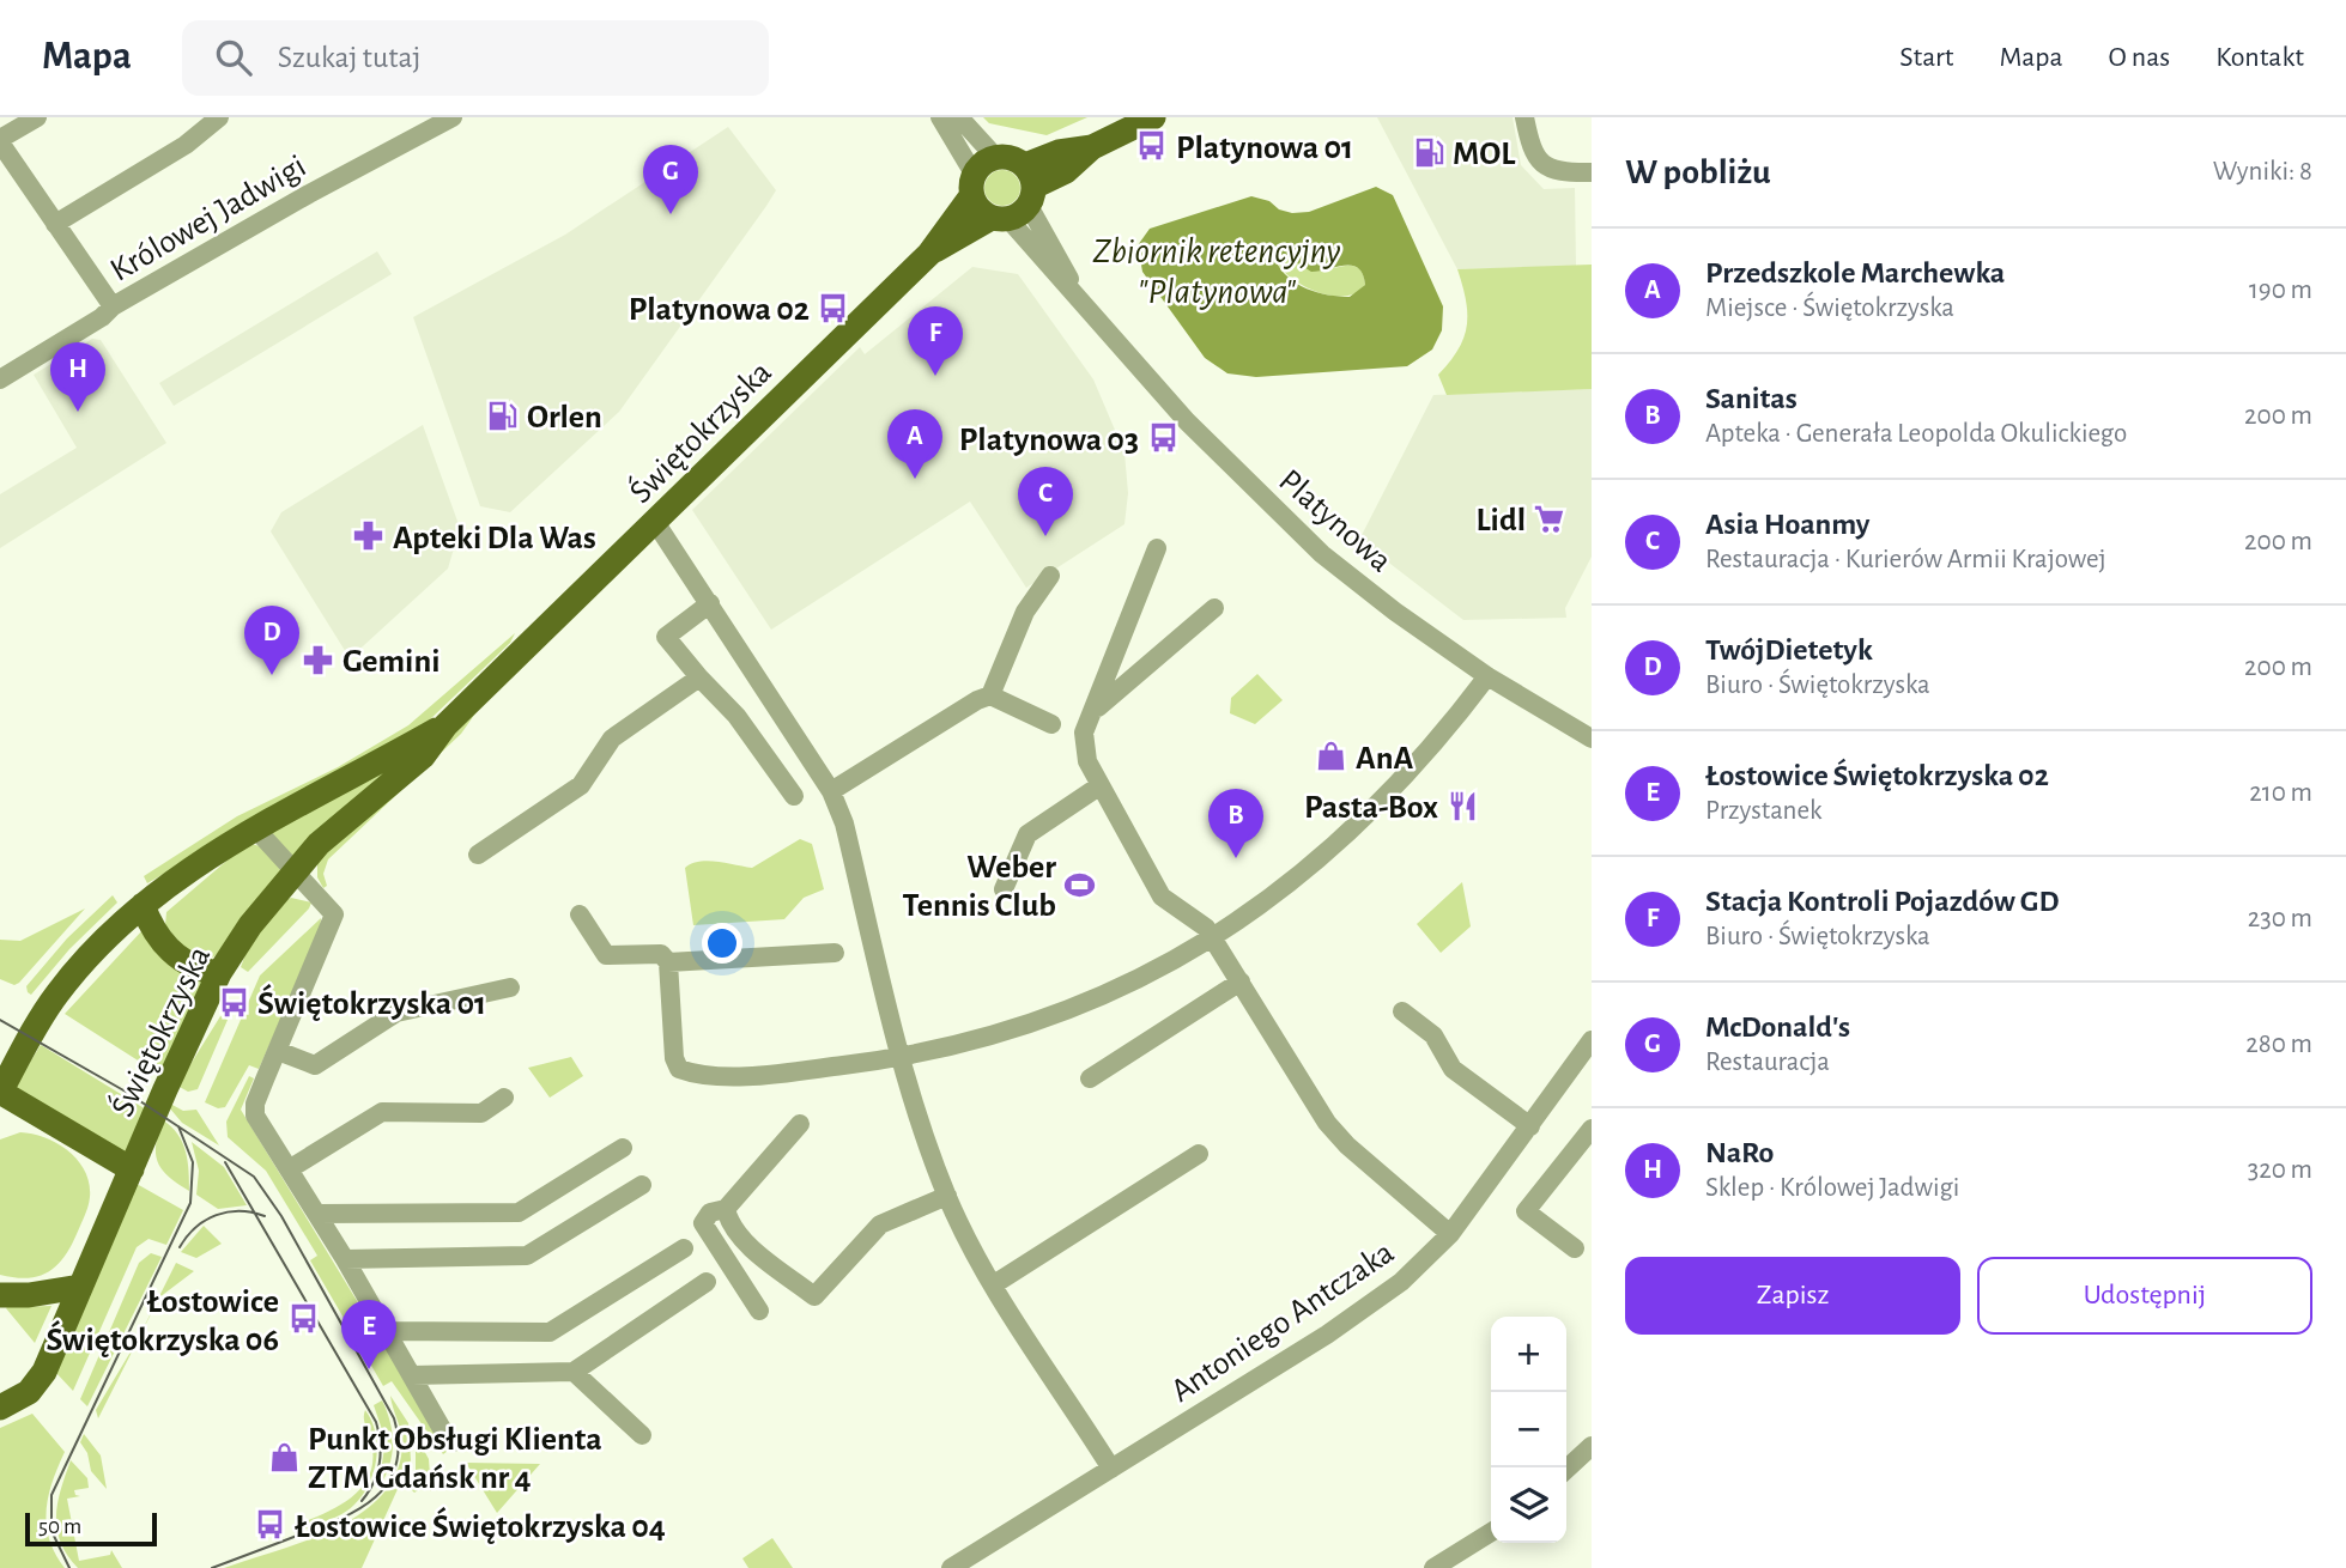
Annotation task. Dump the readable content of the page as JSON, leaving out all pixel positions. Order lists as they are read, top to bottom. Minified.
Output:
{"streets":{"main road":["Świętokrzyska"],"street":["Królowej Jadwigi","Platynowa","Antoniego Antczaka"]},"crossings":[["Świętokrzyska","Platynowa"]],"water":["Zbiornik retencyjny \"Platynowa\""],"places":{"bus stop":["Platynowa 01","Platynowa 02","Platynowa 03","Świętokrzyska 01","Łostowice Świętokrzyska 06","Łostowice Świętokrzyska 04"],"fuel station":["MOL","Orlen"],"supermarket":["Lidl"],"pharmacy":["Apteki Dla Was","Gemini"],"shop":["AnA","Punkt Obsługi Klienta ZTM Gdańsk nr 4"],"restaurant":["Pasta-Box"],"sports":["Weber Tennis Club"]},"scale_bar":"50 m","page":{"header":"Mapa","search":"Szukaj tutaj","nav":["Start","Mapa","O nas","Kontakt"],"heading":["W pobliżu","Wyniki: 8"],"pins":["G","F","H","A","C","D","B","E"],"list":[{"mark":"A","name":"Przedszkole Marchewka","note":"Miejsce · Świętokrzyska","value":"190 m"},{"mark":"B","name":"Sanitas","note":"Apteka · Generała Leopolda Okulickiego","value":"200 m"},{"mark":"C","name":"Asia Hoanmy","note":"Restauracja · Kurierów Armii Krajowej","value":"200 m"},{"mark":"D","name":"TwójDietetyk","note":"Biuro · Świętokrzyska","value":"200 m"},{"mark":"E","name":"Łostowice Świętokrzyska 02","note":"Przystanek","value":"210 m"},{"mark":"F","name":"Stacja Kontroli Pojazdów GD","note":"Biuro · Świętokrzyska","value":"230 m"},{"mark":"G","name":"McDonald's","note":"Restauracja","value":"280 m"},{"mark":"H","name":"NaRo","note":"Sklep · Królowej Jadwigi","value":"320 m"}],"buttons":["Zapisz","Udostępnij"],"map_buttons":["+","−"],"scale":"50 m"}}
